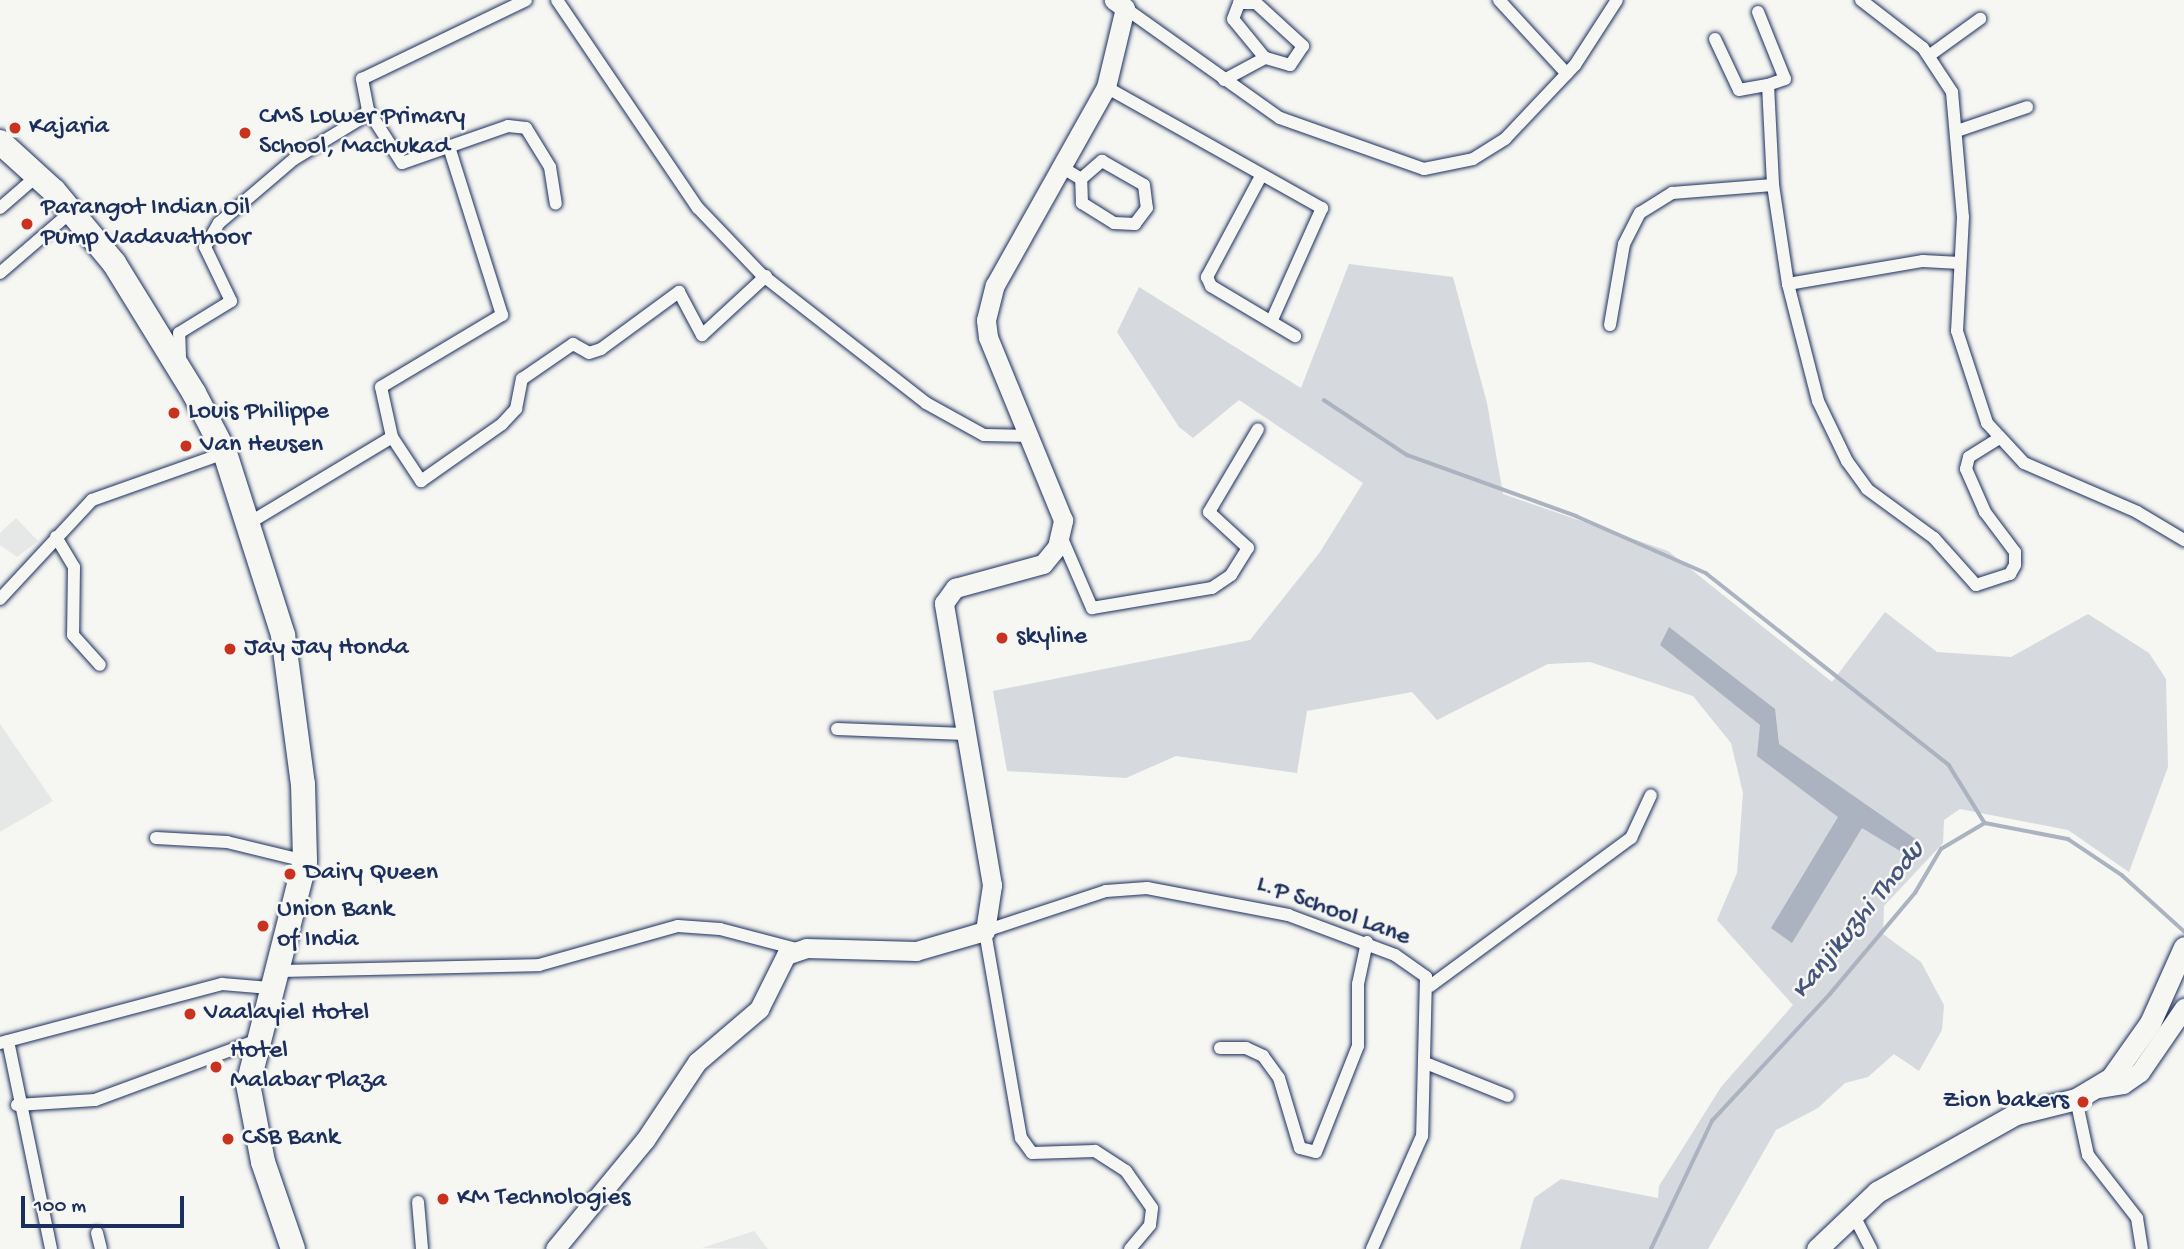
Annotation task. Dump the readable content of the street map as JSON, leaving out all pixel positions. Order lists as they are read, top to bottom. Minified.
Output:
{"streets":{"street":["L.P School Lane"]},"water":["Kanjikuzhi Thodu"],"places":["Kajaria","CMS Lower Primary School, Machukad","Parangot Indian Oil Pump Vadavathoor","Louis Philippe","Van Heusen","skyline","Jay Jay Honda","Dairy Queen","Union Bank of India","Vaalayiel Hotel","Hotel Malabar Plaza","Zion bakers","CSB Bank","KM Technologies"],"scale_bar":"100 m"}
